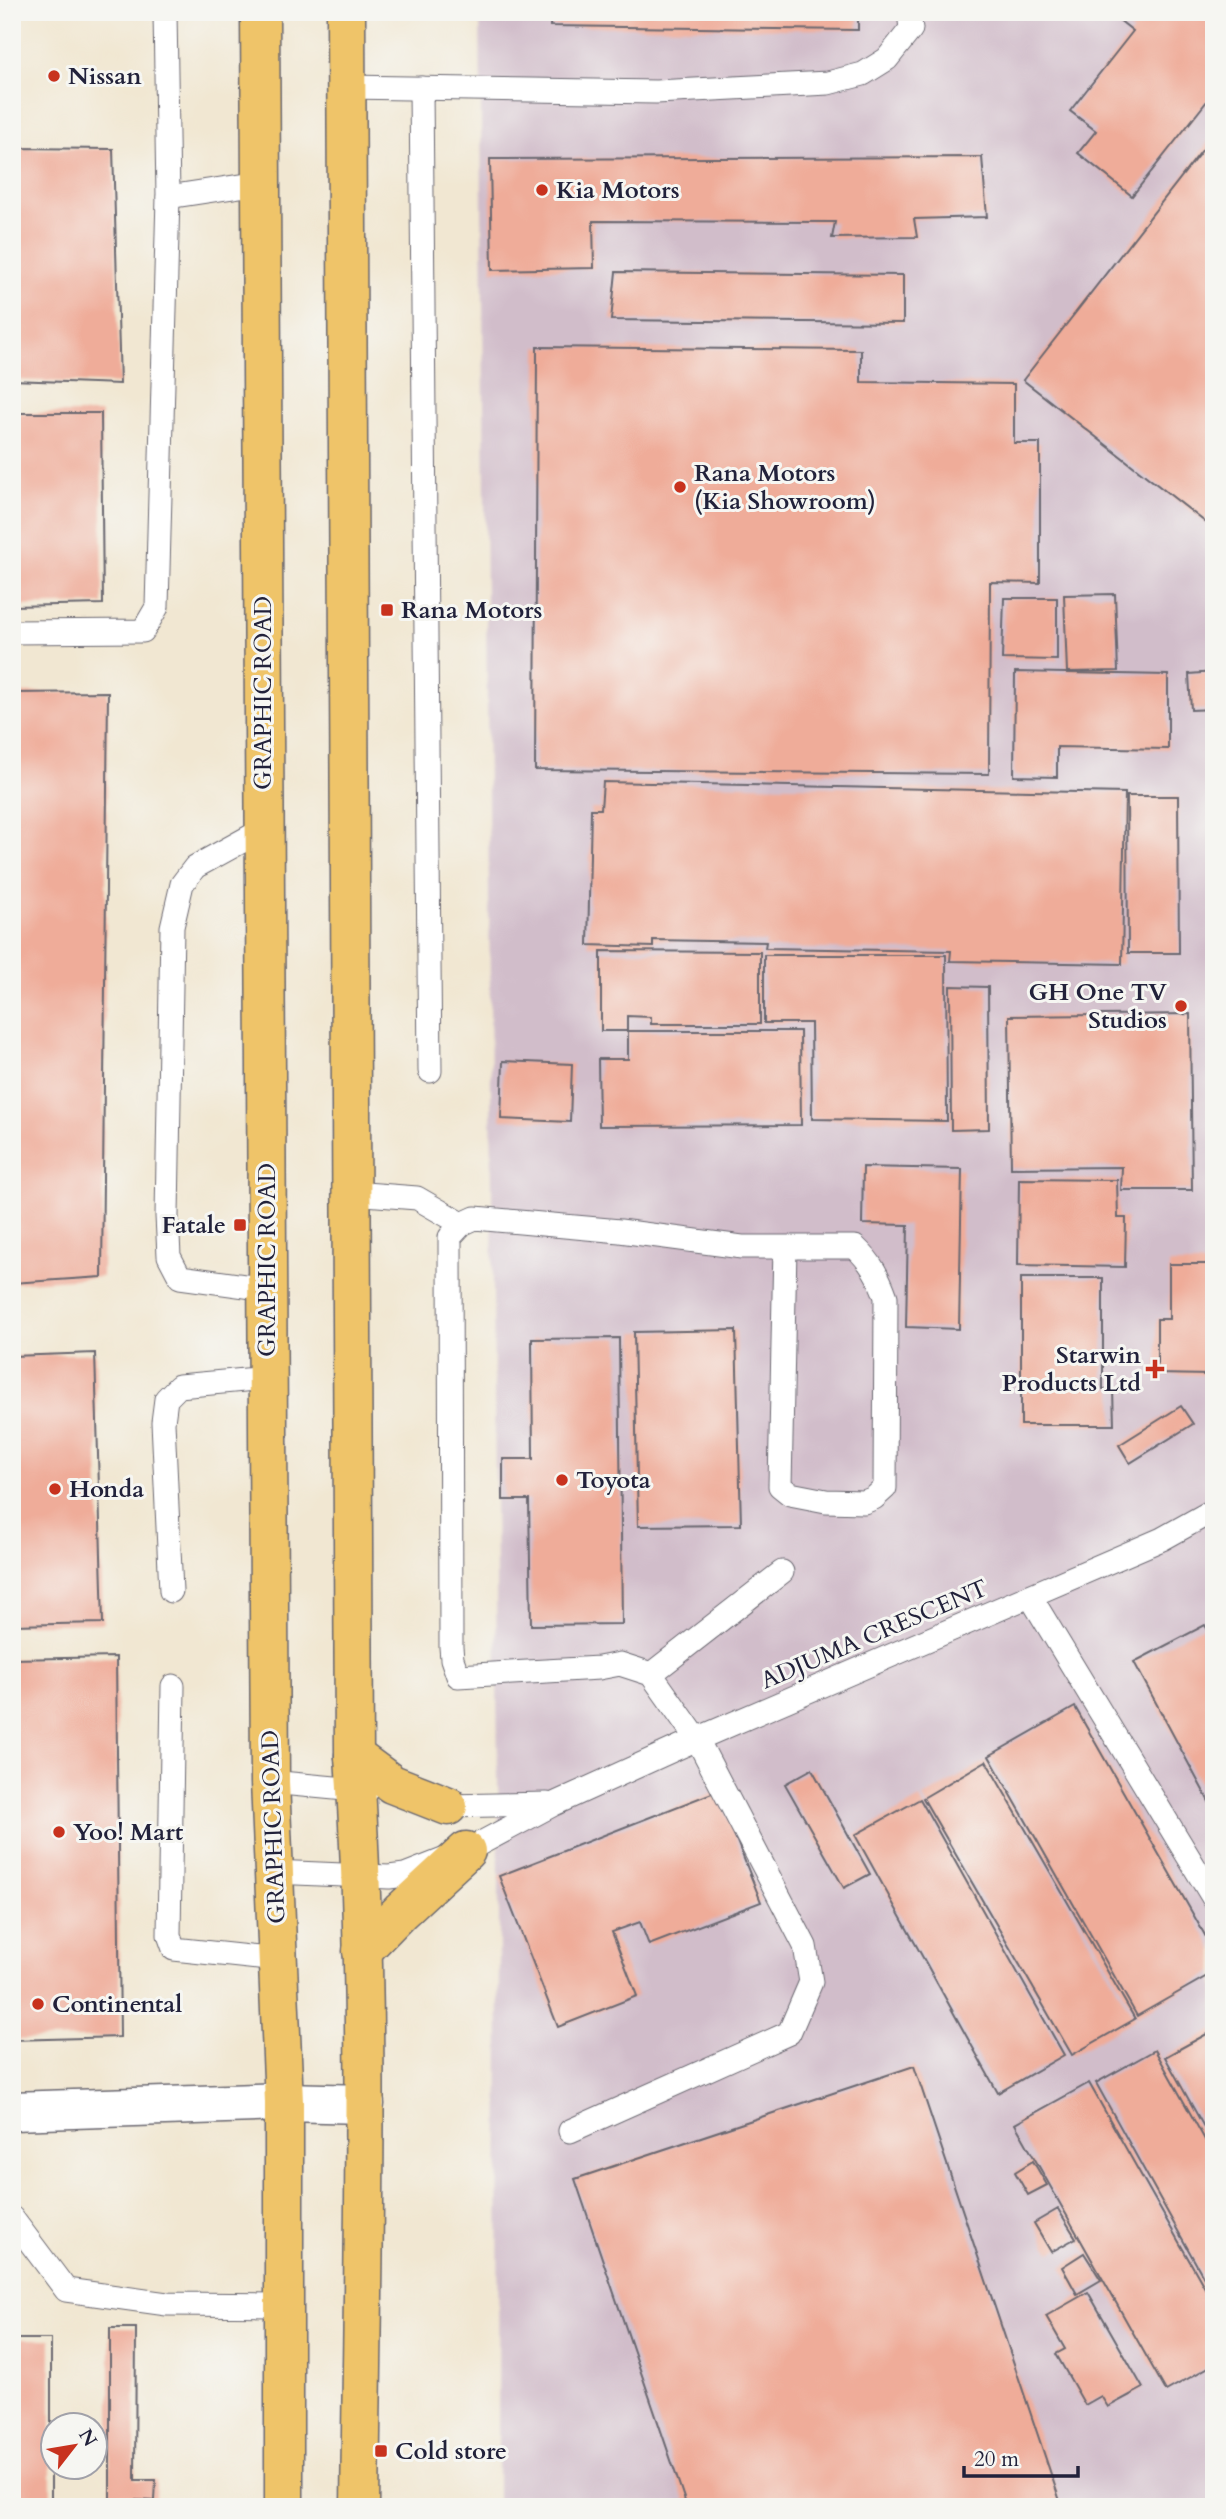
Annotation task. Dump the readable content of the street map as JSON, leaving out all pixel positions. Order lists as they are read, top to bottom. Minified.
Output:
{"streets":{"main road":["GRAPHIC ROAD"],"lane":["ADJUMA CRESCENT"]},"crossings":[["GRAPHIC ROAD","ADJUMA CRESCENT"]],"places":{"other":["Nissan","Kia Motors","Rana Motors (Kia Showroom)","GH One TV Studios","Toyota","Honda","Yoo! Mart","Continental"],"transit":["Rana Motors","Fatale","Cold store"],"health":["Starwin Products Ltd"]},"scale_bar":"20 m","north":"top right"}
